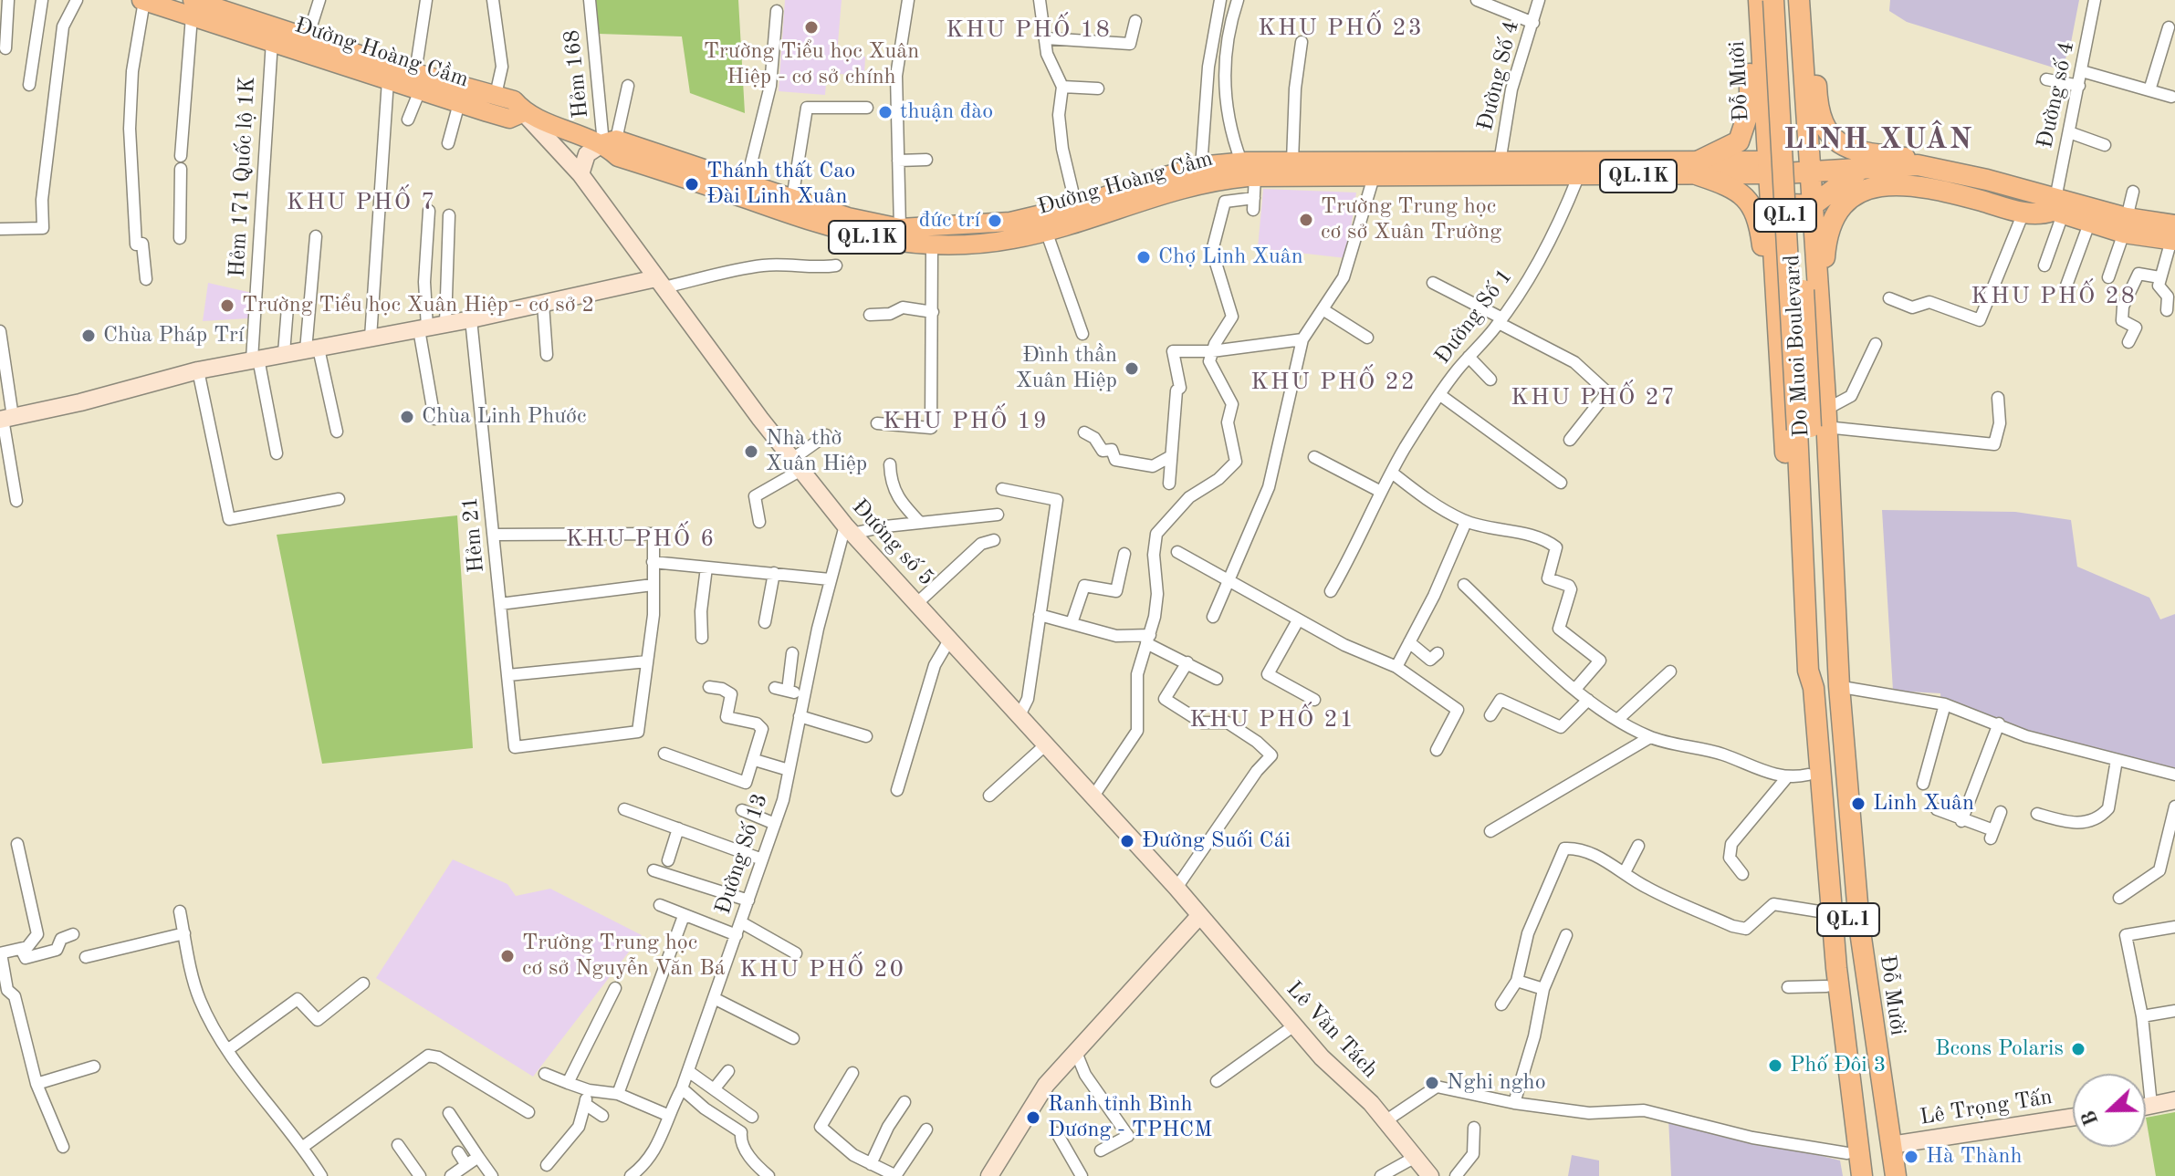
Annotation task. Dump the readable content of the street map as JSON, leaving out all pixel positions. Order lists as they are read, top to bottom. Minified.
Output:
{"streets":{"highway":["Đỗ Mười","QL.1","Do Muoi Boulevard"],"main road":["Đường Hoàng Cầm","QL.1K","Đường số 5","Lê Văn Tách","Lê Trọng Tấn"],"street":["Hẻm 168","Đường Số 4","Đường số 4","Hẻm 171 Quốc lộ 1K","Đường Số 1","Hẻm 21","Đường Số 13"]},"crossings":[["Đường Hoàng Cầm","Hẻm 168"],["Đường Hoàng Cầm","Đường Số 4"],["Đường Hoàng Cầm","Đỗ Mười"],["Đường Hoàng Cầm","Hẻm 171 Quốc lộ 1K"],["Đường Hoàng Cầm","Đường Số 1"],["Đường Hoàng Cầm","Do Muoi Boulevard"],["Đường Hoàng Cầm","Đường số 5"],["Đỗ Mười","Do Muoi Boulevard"],["Đỗ Mười","Lê Trọng Tấn"],["QL.1","Do Muoi Boulevard"],["Đường số 5","Đường Số 13"],["Đường số 5","Lê Văn Tách"]],"districts":["KHU PHỐ 23","KHU PHỐ 18","LINH XUÂN","KHU PHỐ 7","KHU PHỐ 28","KHU PHỐ 22","KHU PHỐ 27","KHU PHỐ 19","KHU PHỐ 6","KHU PHỐ 21","KHU PHỐ 20"],"places":["Trường Tiểu học Xuân Hiệp - cơ sở chính","thuận đào","Thánh thất Cao Đài Linh Xuân","Trường Trung học cơ sở Xuân Trường","đức trí","Chợ Linh Xuân","Trường Tiểu học Xuân Hiệp - cơ sở 2","Chùa Pháp Trí","Đình thần Xuân Hiệp","Chùa Linh Phước","Nhà thờ Xuân Hiệp","Linh Xuân","Đường Suối Cái","Trường Trung học cơ sở Nguyễn Văn Bá","Bcons Polaris","Phố Đôi 3","Nghi ngho","Ranh tỉnh Bình Dương - TPHCM","Hà Thành"],"north":"left"}
